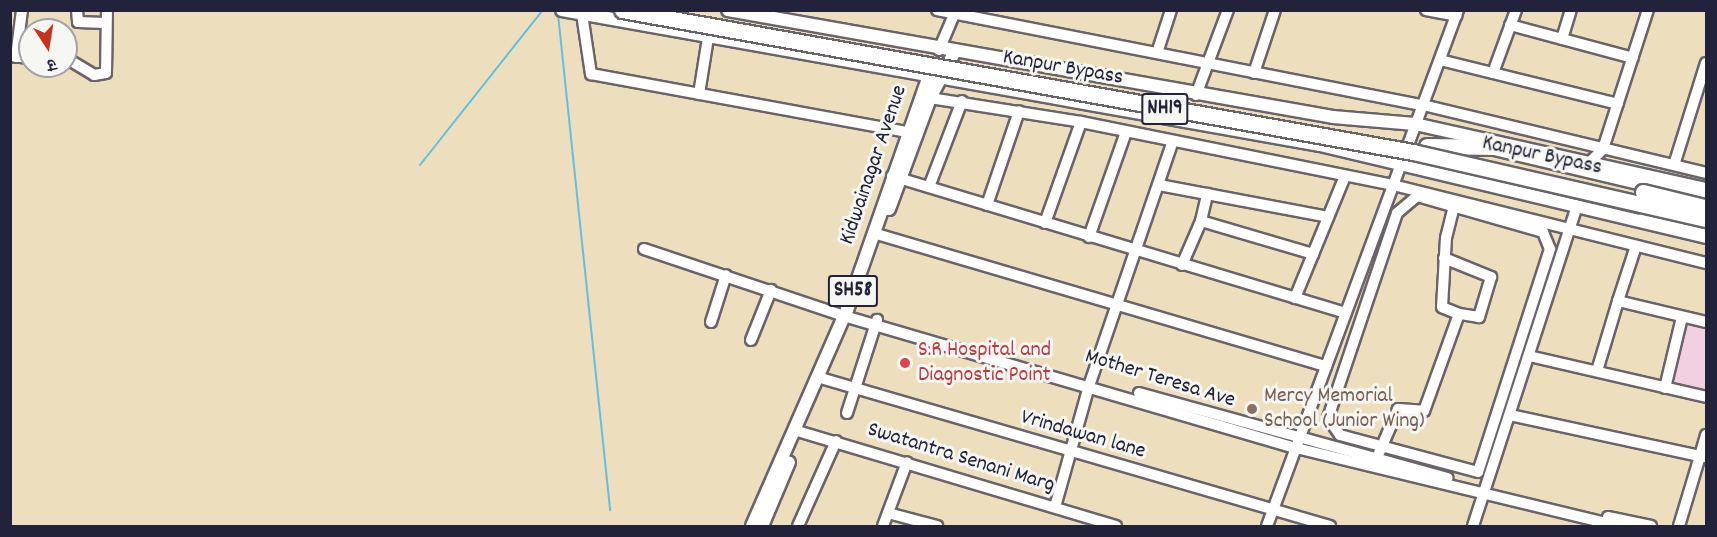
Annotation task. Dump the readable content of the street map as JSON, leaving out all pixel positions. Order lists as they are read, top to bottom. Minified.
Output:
{"streets":{"highway":["Kanpur Bypass","NH19"],"main road":["Kidwainagar Avenue","SH58"],"street":["Vrindawan lane","Swatantra Senani Marg"]},"crossings":[["Kidwainagar Avenue","Vrindawan lane"],["Kidwainagar Avenue","Swatantra Senani Marg"]],"places":["S.R Hospital and Diagnostic Point","Mercy Memorial School (Junior Wing)"],"north":"bottom"}
